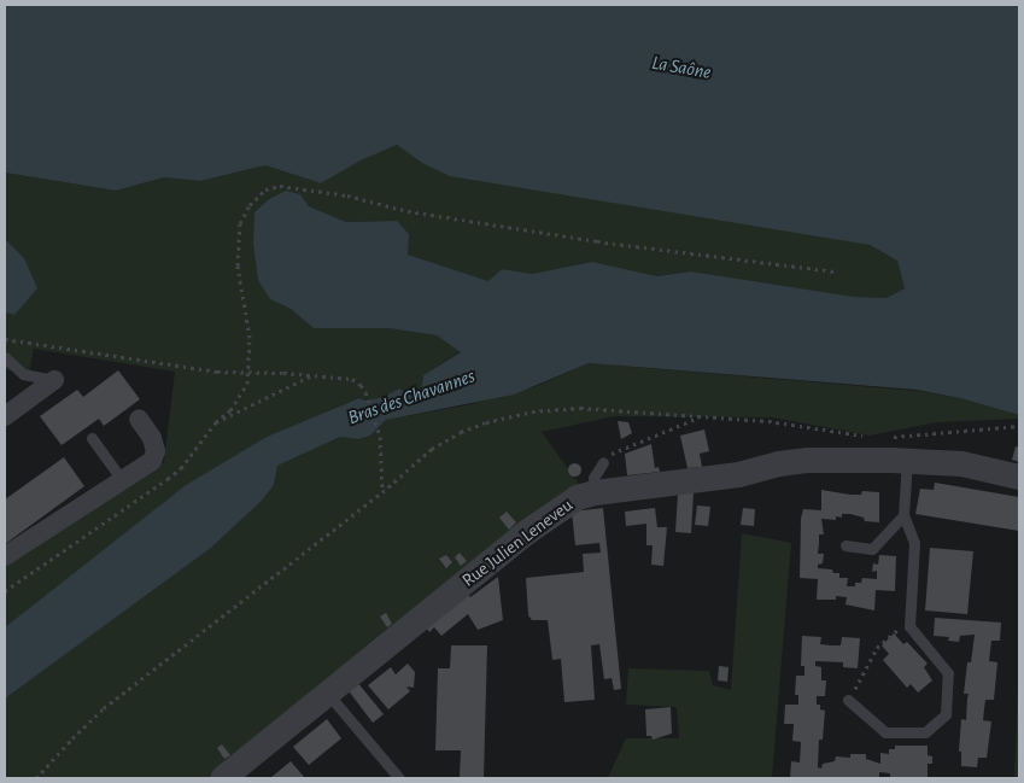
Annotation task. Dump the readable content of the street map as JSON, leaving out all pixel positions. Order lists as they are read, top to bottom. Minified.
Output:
{"streets":{"street":["Rue Julien Leneveu"]},"water":["La Saône","Bras des Chavannes"]}
